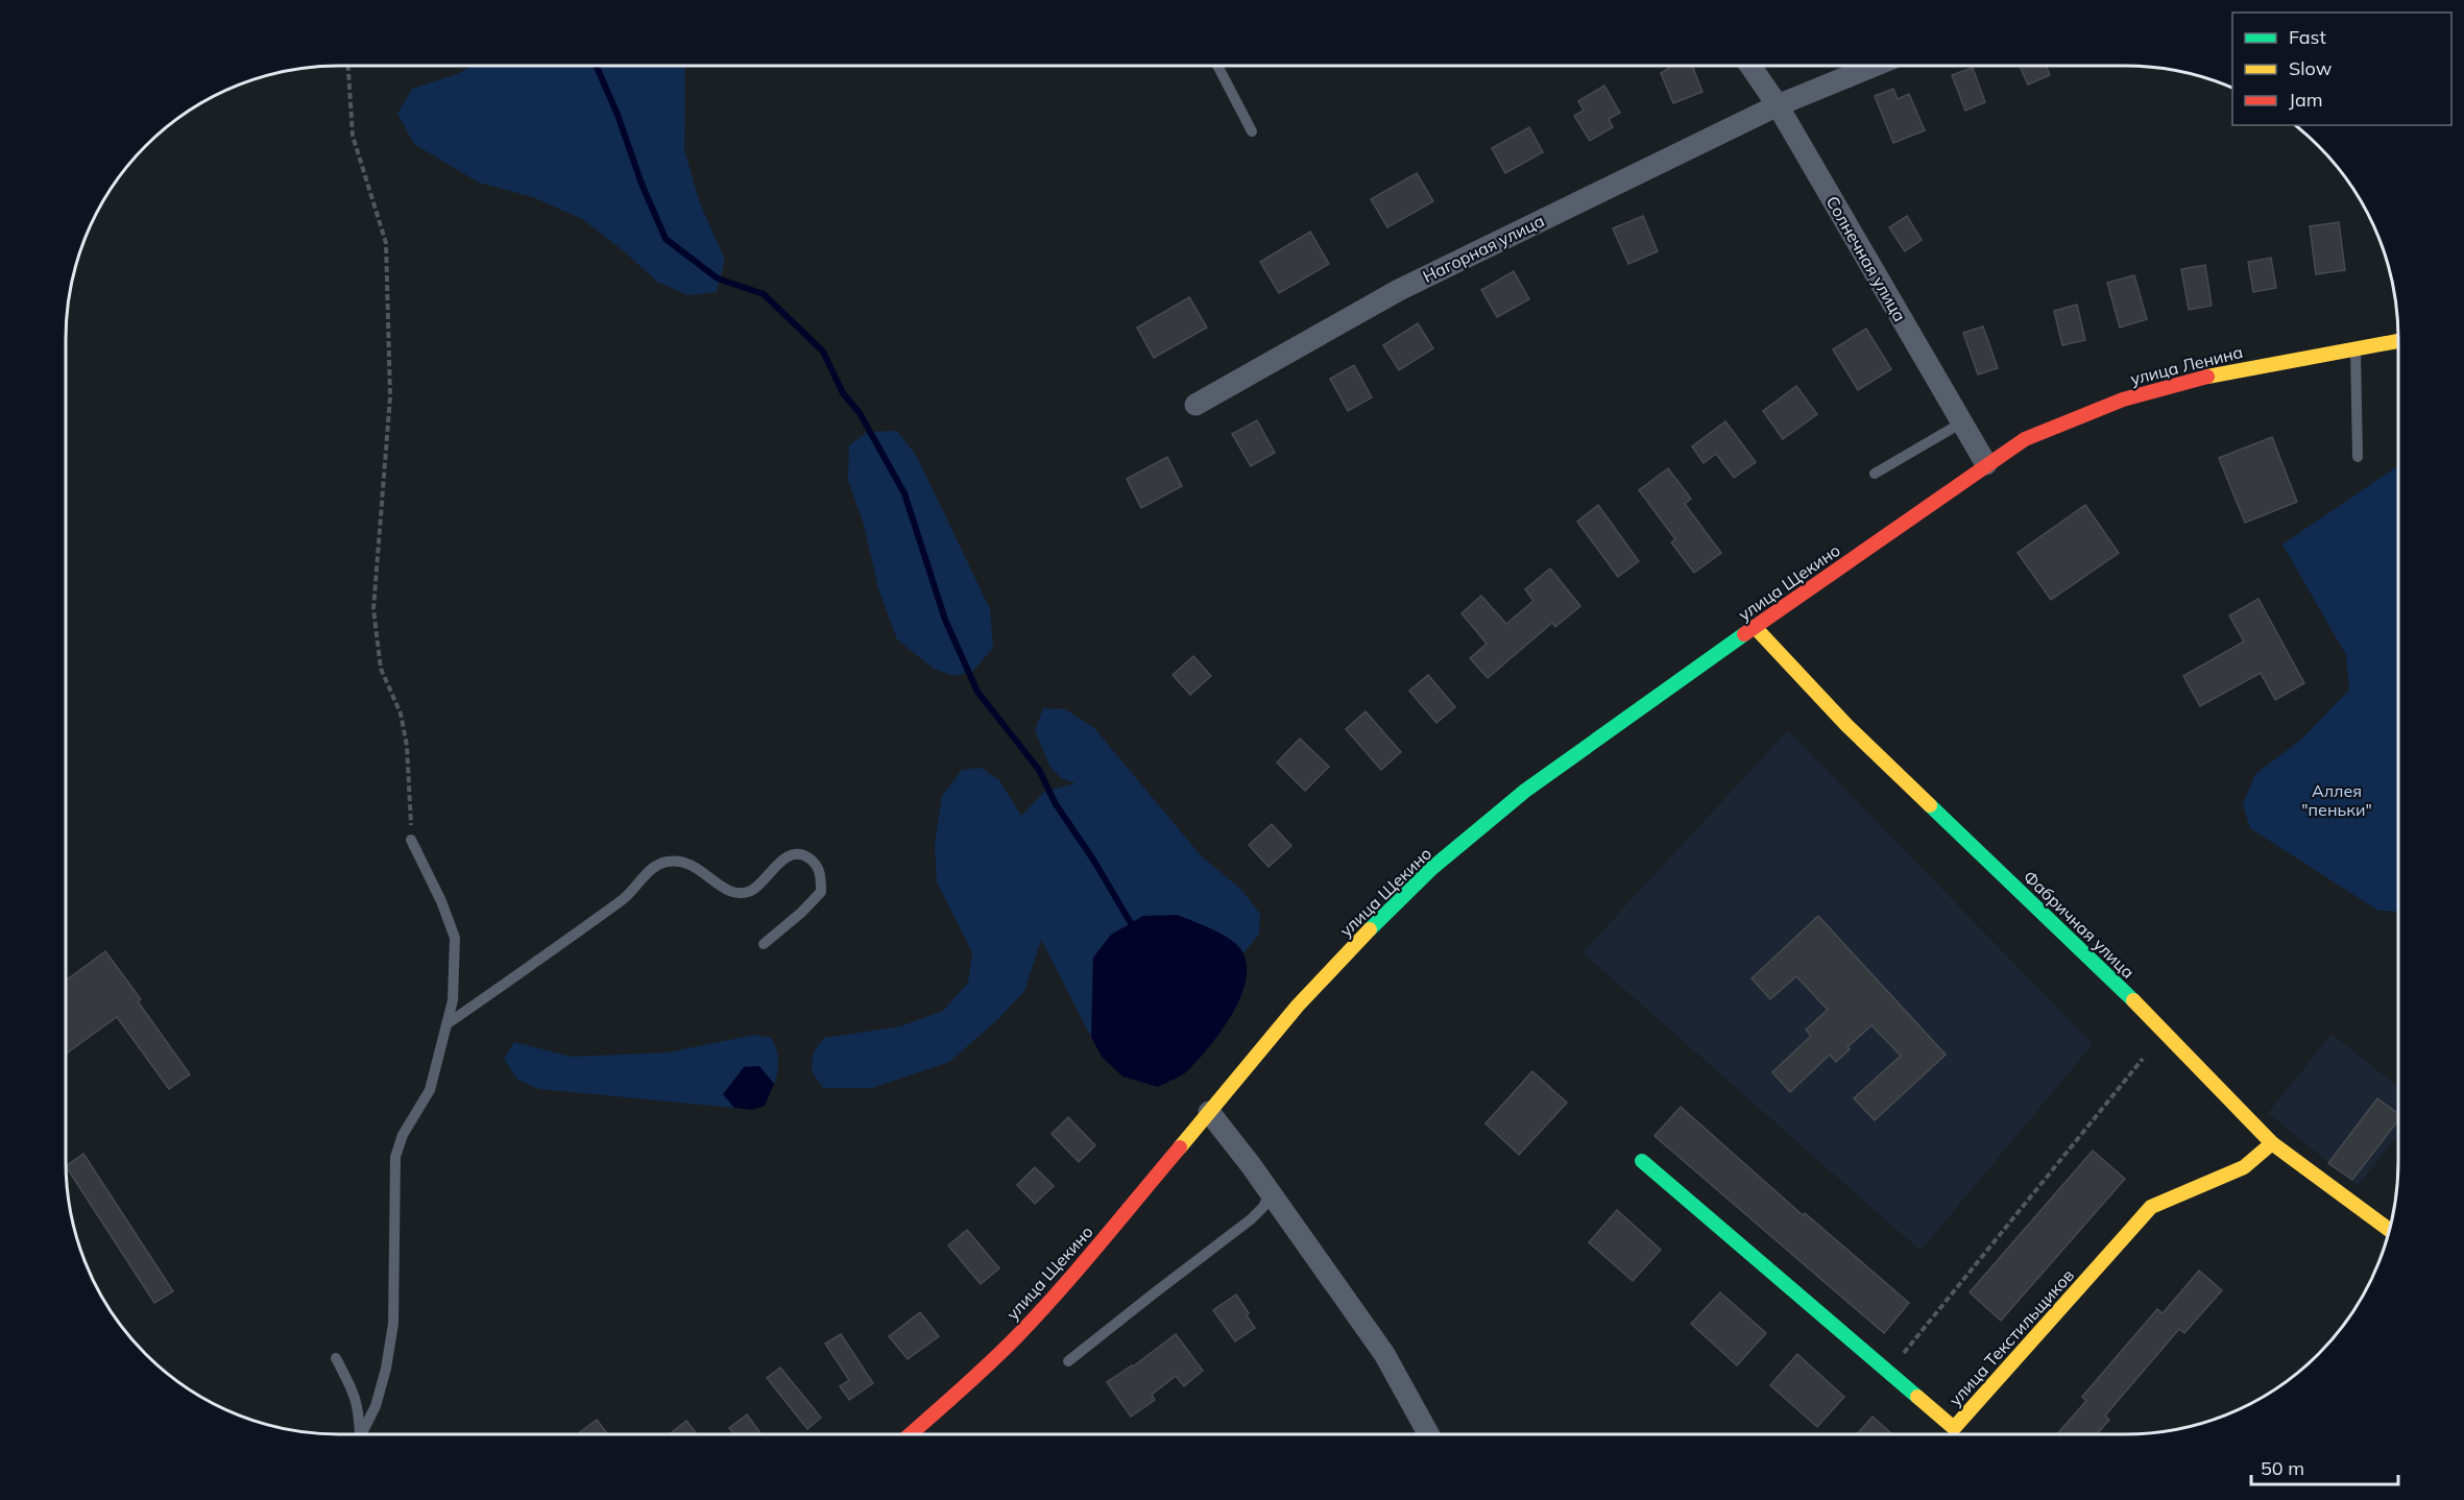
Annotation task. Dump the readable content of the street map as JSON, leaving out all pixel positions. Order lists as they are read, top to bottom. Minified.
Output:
{"streets":{"main road":["улица Ленина","улица Щекино","Фабричная улица","улица Текстильщиков"],"street":["Нагорная улица","Солнечная улица"]},"crossings":[["Нагорная улица","Солнечная улица"],["Солнечная улица","улица Ленина"],["Солнечная улица","улица Щекино"],["улица Ленина","улица Щекино"],["улица Щекино","Фабричная улица"],["Фабричная улица","улица Текстильщиков"]],"parks":["Аллея \"пеньки\""],"legend":["Fast","Slow","Jam"],"scale_bar":"50 m"}
